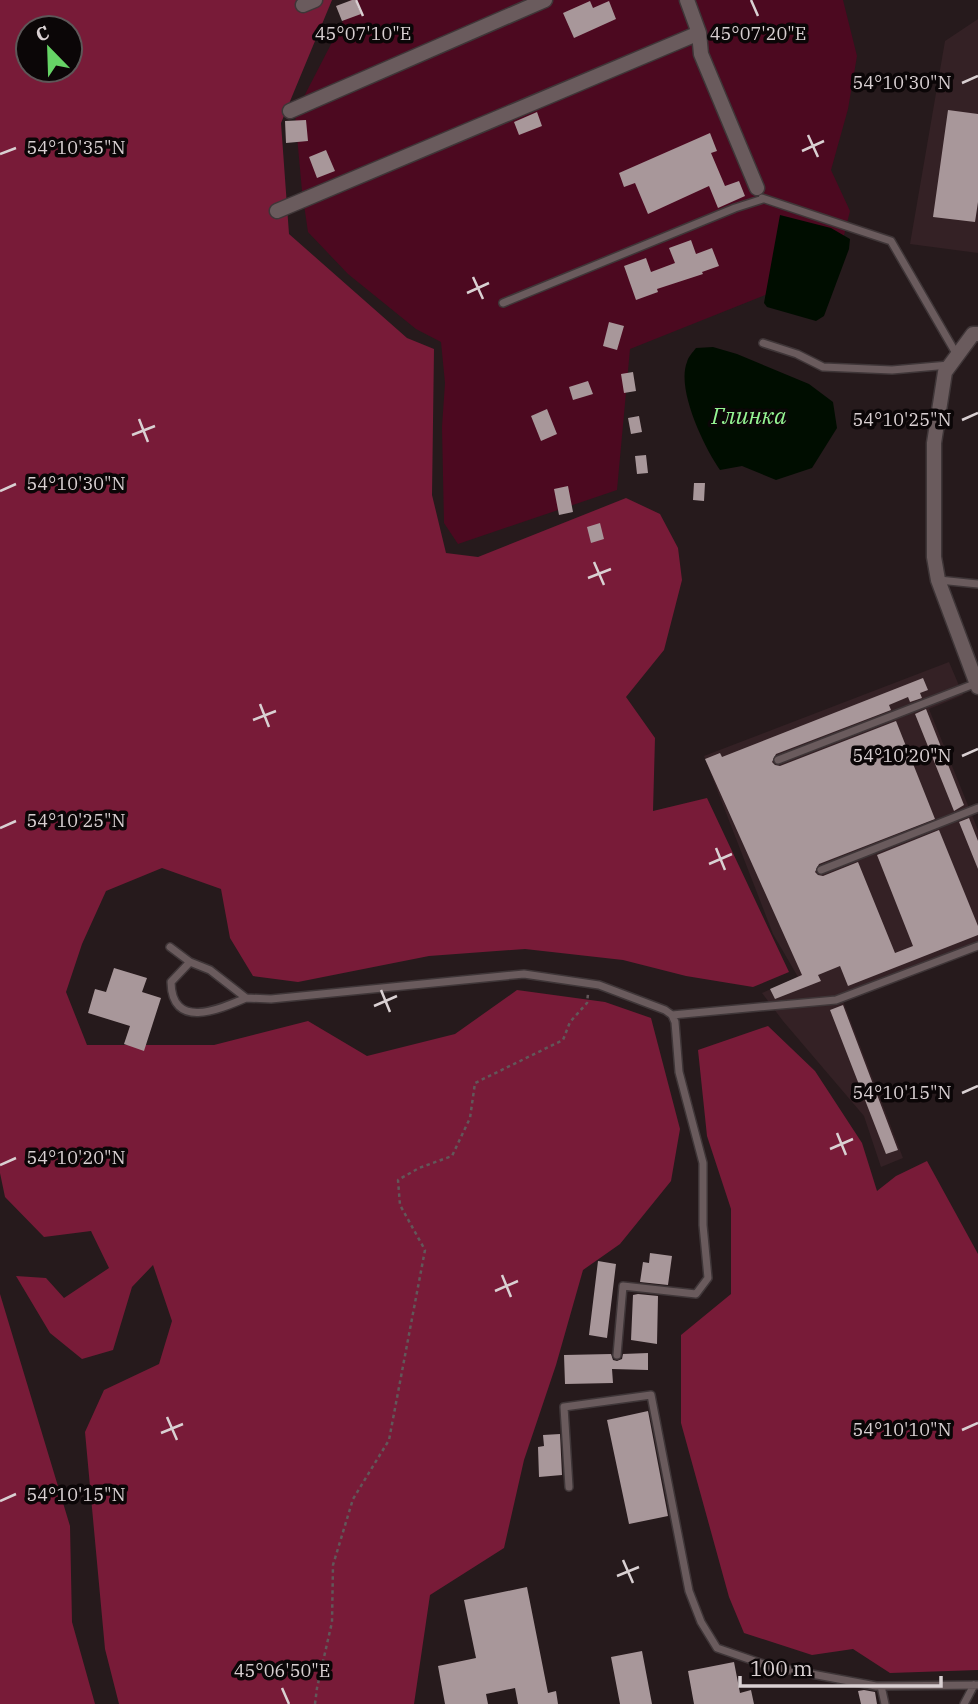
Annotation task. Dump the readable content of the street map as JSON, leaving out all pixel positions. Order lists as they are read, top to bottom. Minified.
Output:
{"water":["Глинка"],"scale_bar":"100 m","north":"top left","coordinates":["45°07'10\"E","45°07'20\"E","54°10'30\"N","54°10'35\"N","54°10'25\"N","54°10'20\"N","54°10'15\"N","54°10'10\"N","45°06'50\"E"]}
